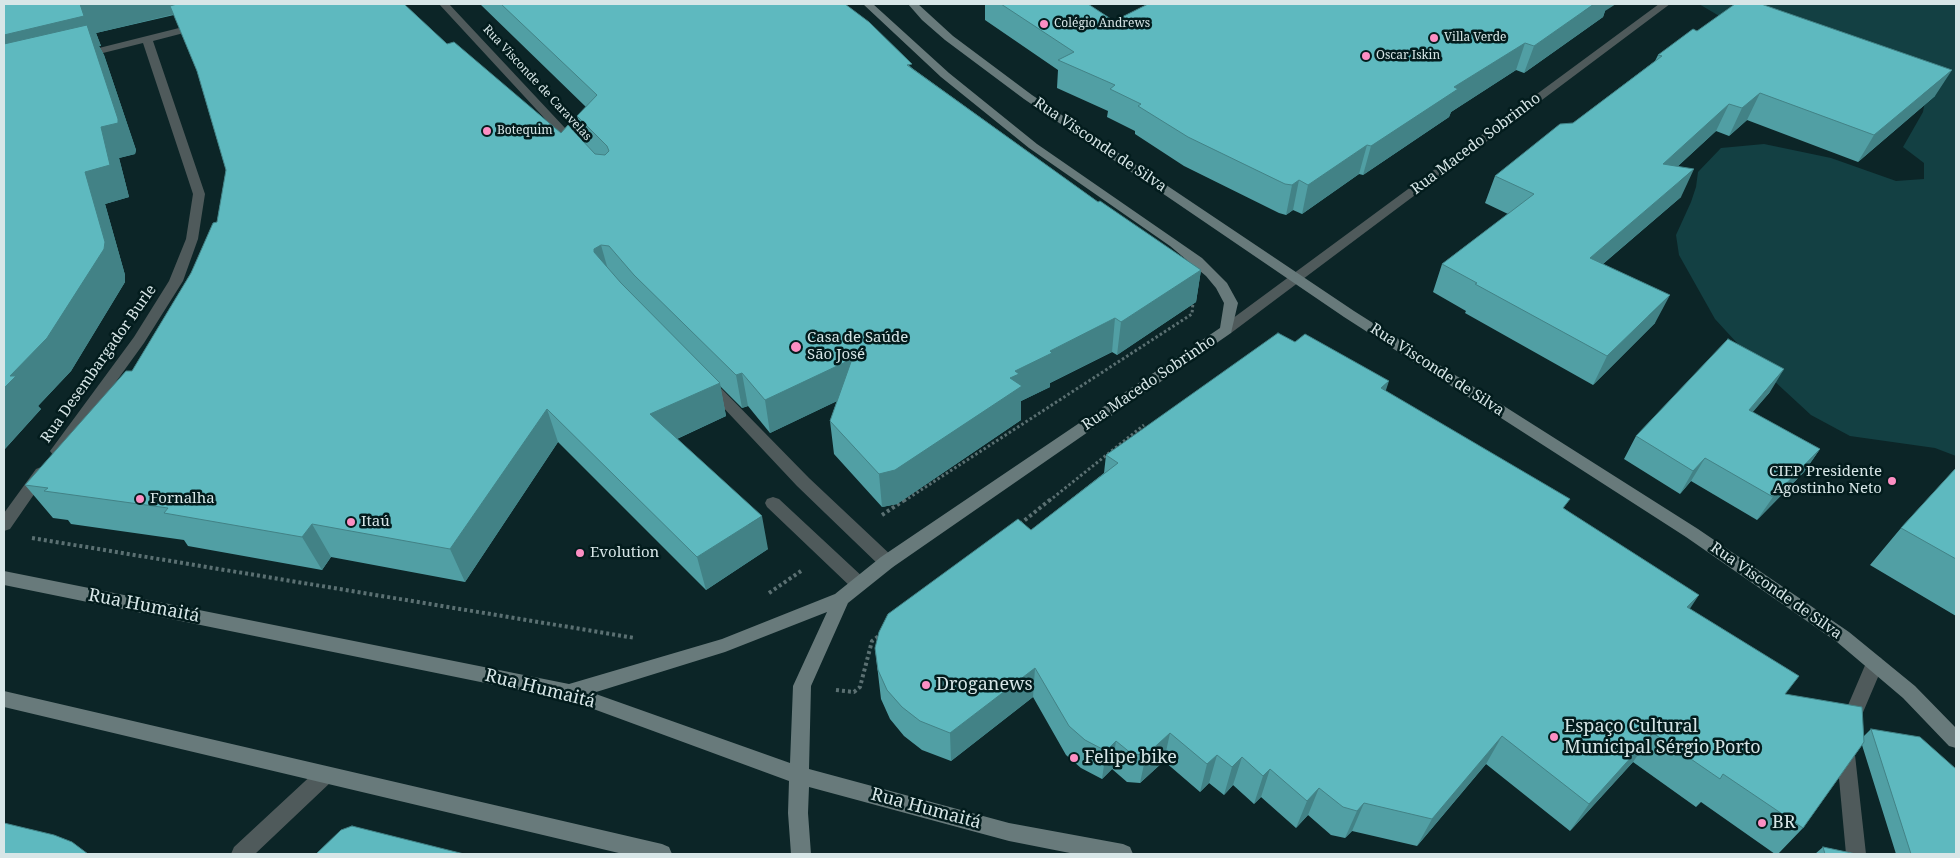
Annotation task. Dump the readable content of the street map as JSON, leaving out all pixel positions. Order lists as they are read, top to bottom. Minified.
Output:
{"streets":{"main road":["Rua Macedo Sobrinho","Rua Visconde de Silva","Rua Humaitá"],"street":["Rua Visconde de Caravelas","Rua Desembargador Burle"]},"crossings":[["Rua Macedo Sobrinho","Rua Visconde de Silva"],["Rua Macedo Sobrinho","Rua Humaitá"]],"places":["Colégio Andrews","Villa Verde","Oscar Iskin","Botequim","Casa de Saúde São José","CIEP Presidente Agostinho Neto","Fornalha","Itaú","Evolution","Droganews","Espaço Cultural Municipal Sérgio Porto","Felipe bike","BR"]}
